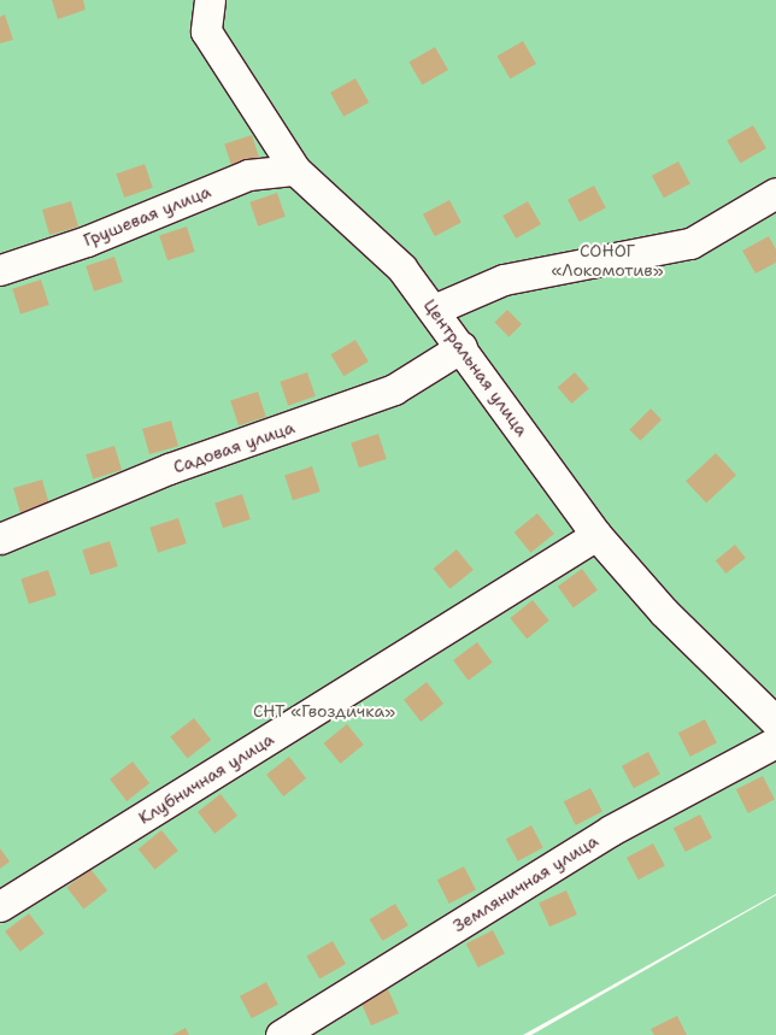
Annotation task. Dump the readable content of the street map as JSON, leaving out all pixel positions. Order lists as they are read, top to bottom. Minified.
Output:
{"streets":{"street":["Грушевая улица","Центральная улица","Садовая улица","Клубничная улица","Земляничная улица"]},"crossings":[["Грушевая улица","Центральная улица"],["Центральная улица","Садовая улица"],["Центральная улица","Клубничная улица"]],"parks":["СОНОГ «Локомотив»","СНТ «Гвоздичка»"]}
